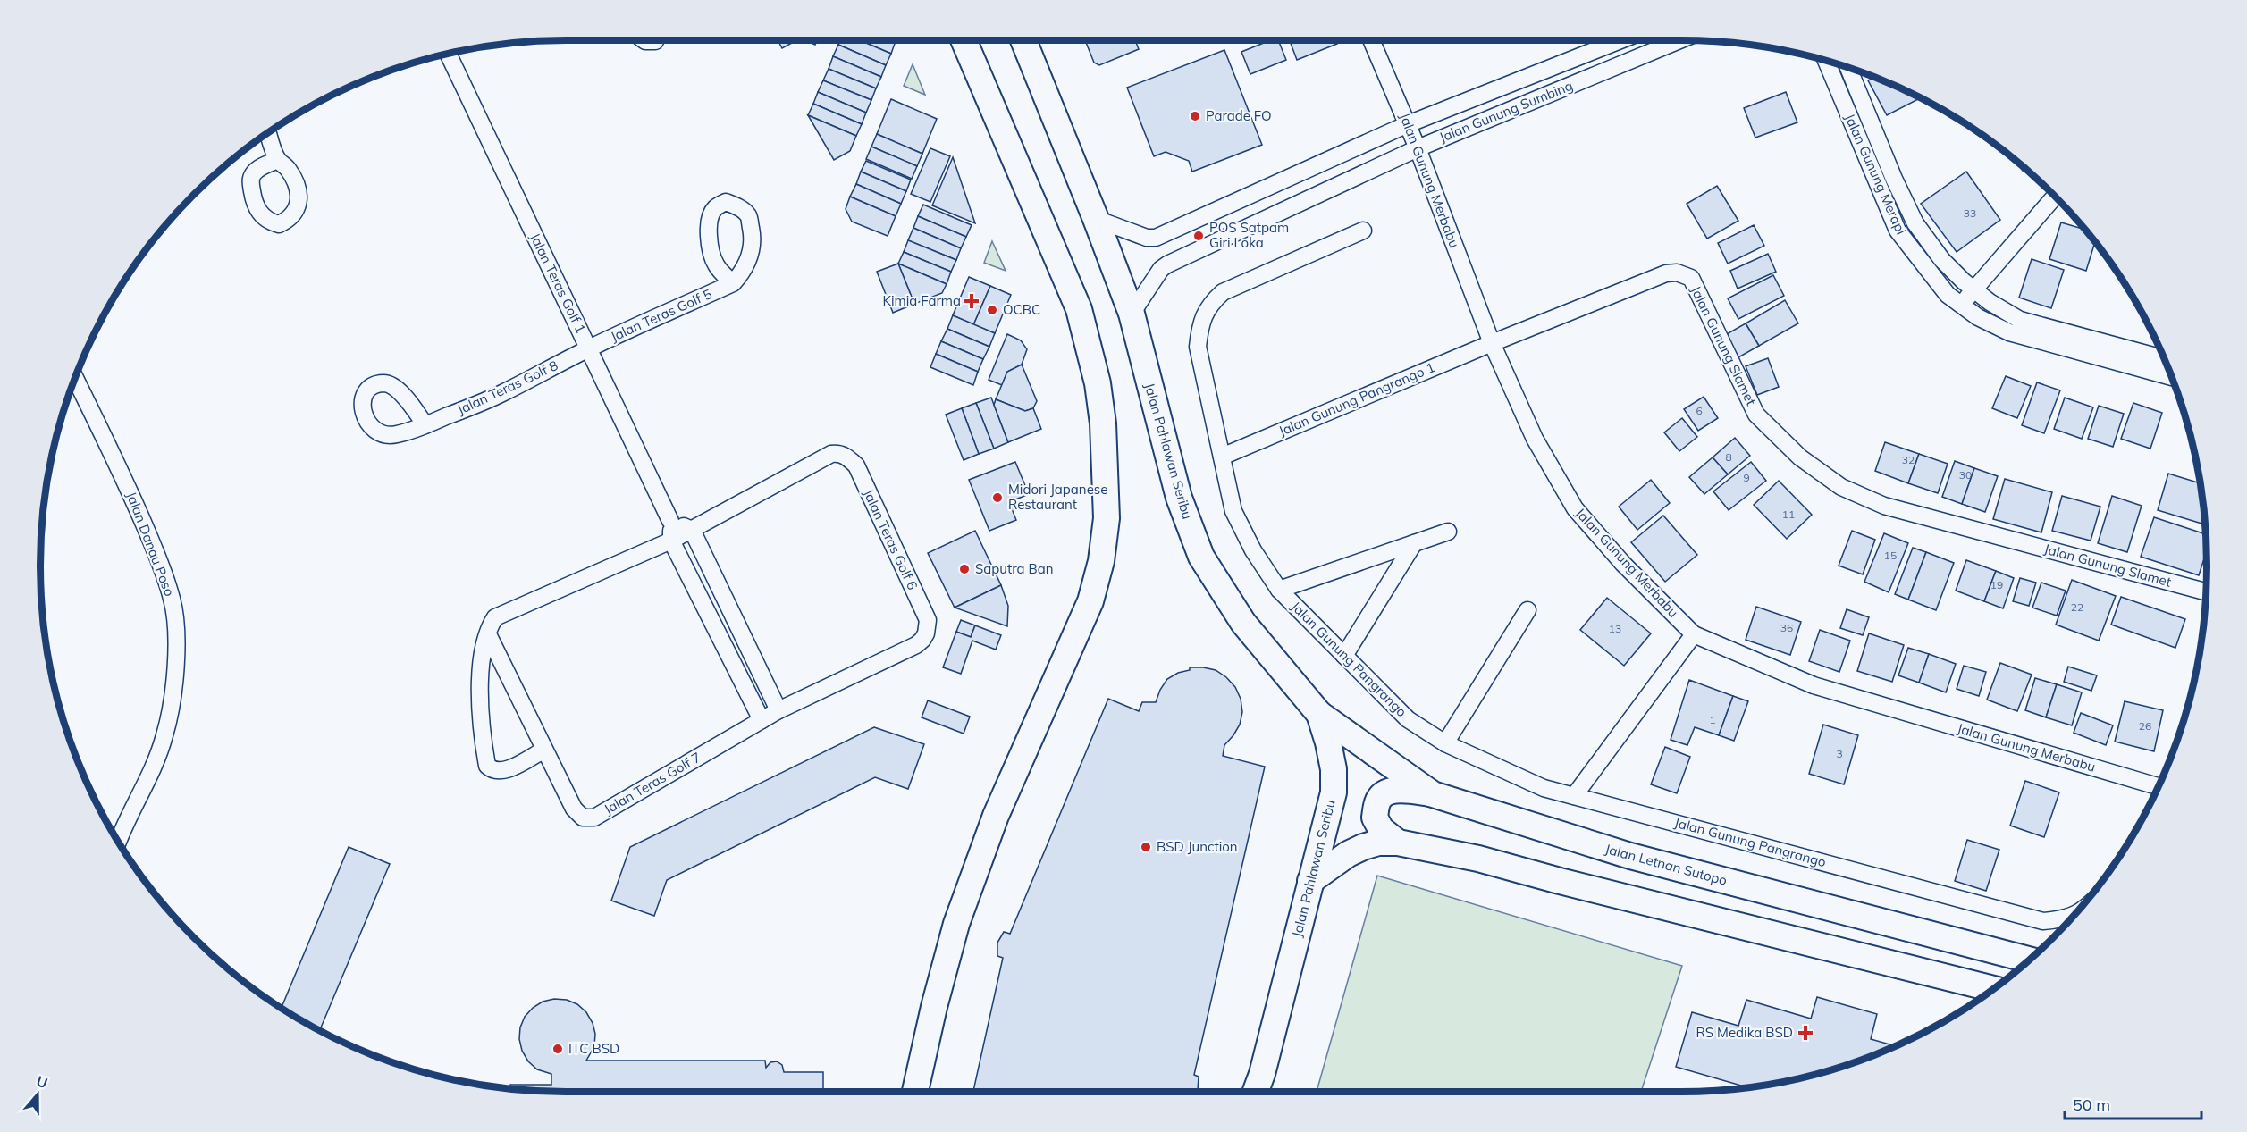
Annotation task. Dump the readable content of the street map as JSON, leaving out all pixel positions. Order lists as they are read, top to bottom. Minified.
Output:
{"streets":{"main road":["Jalan Pahlawan Seribu","Jalan Letnan Sutopo"],"street":["Jalan Gunung Sumbing","Jalan Gunung Merapi","Jalan Gunung Merbabu","Jalan Teras Golf 1","Jalan Teras Golf 5","Jalan Gunung Slamet","Jalan Teras Golf 8","Jalan Gunung Pangrango 1","Jalan Teras Golf 6","Jalan Danau Poso","Jalan Gunung Pangrango","Jalan Teras Golf 7"]},"crossings":[["Jalan Gunung Sumbing","Jalan Gunung Merbabu"],["Jalan Gunung Sumbing","Jalan Pahlawan Seribu"],["Jalan Gunung Merbabu","Jalan Gunung Slamet"],["Jalan Gunung Merbabu","Jalan Gunung Pangrango 1"],["Jalan Teras Golf 1","Jalan Teras Golf 5"],["Jalan Teras Golf 1","Jalan Teras Golf 8"],["Jalan Teras Golf 1","Jalan Teras Golf 7"],["Jalan Teras Golf 5","Jalan Teras Golf 8"],["Jalan Gunung Slamet","Jalan Gunung Pangrango 1"],["Jalan Gunung Pangrango 1","Jalan Gunung Pangrango"],["Jalan Pahlawan Seribu","Jalan Letnan Sutopo"]],"places":{"other":["Parade FO","POS Satpam Giri Loka","OCBC","Midori Japanese Restaurant","Saputra Ban","BSD Junction","ITC BSD"],"health":["Kimia Farma","RS Medika BSD"]},"house_numbers":["33","6","8","32","30","9","11","15","19","22","36","13","1","26","3"],"scale_bar":"50 m","north":"top"}
